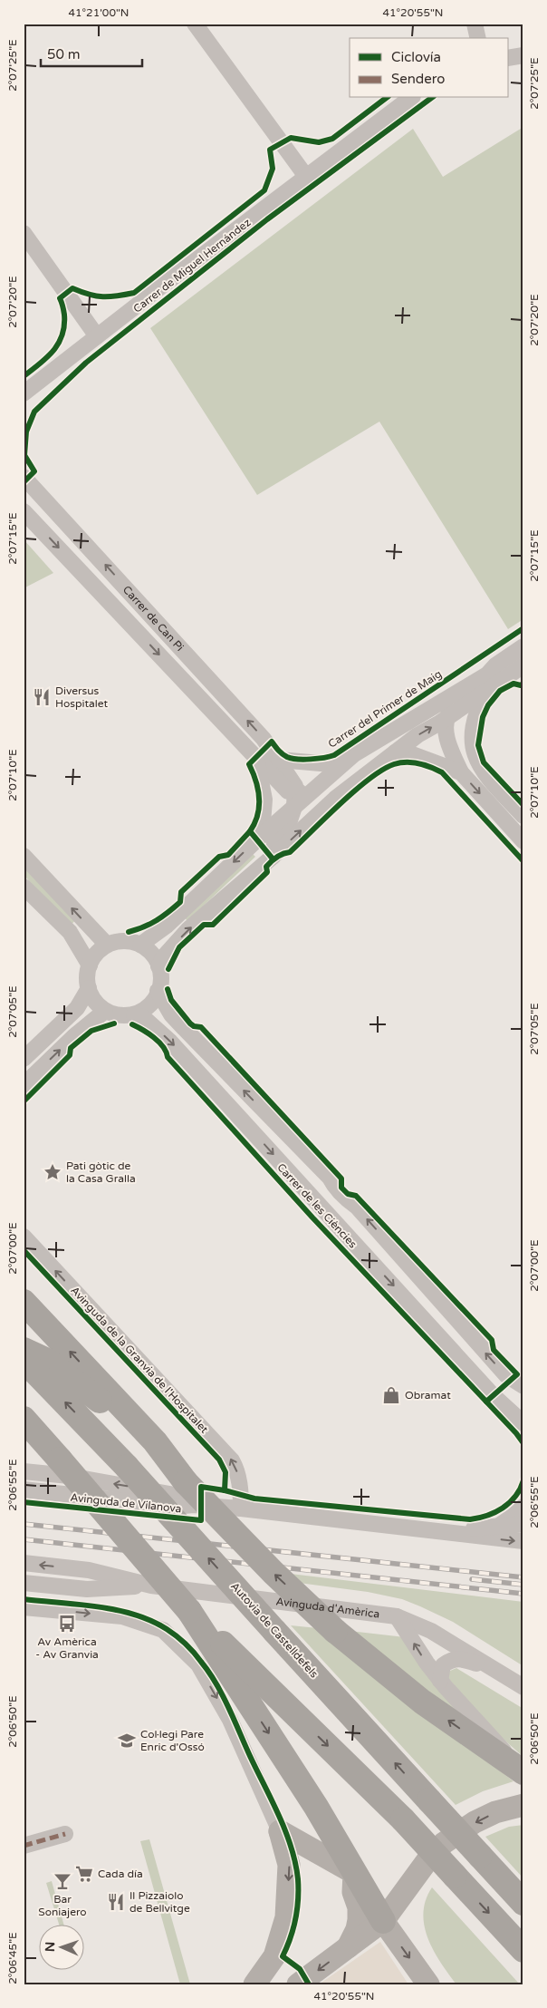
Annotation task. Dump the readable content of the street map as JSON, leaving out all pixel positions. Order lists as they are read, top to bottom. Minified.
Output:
{"streets":{"highway":["Autovia de Castelldefels"],"street":["Carrer de Miguel Hernández","Carrer de Can Pi","Carrer del Primer de Maig","Carrer de les Ciències","Avinguda de la Granvia de l'Hospitalet","Avinguda de Vilanova","Avinguda d'Amèrica"]},"crossings":[["Carrer de Can Pi","Carrer del Primer de Maig"],["Carrer del Primer de Maig","Carrer de les Ciències"],["Avinguda de la Granvia de l'Hospitalet","Avinguda de Vilanova"]],"one_way":["Avinguda de la Granvia de l'Hospitalet"],"places":{"restaurant":["Diversus Hospitalet","Il Pizzaiolo de Bellvitge"],"place":["Pati gòtic de la Casa Gralla"],"shop":["Obramat"],"bus stop":["Av Amèrica - Av Granvia"],"school or university":["Col·legi Pare Enric d'Ossó"],"supermarket":["Cada día"],"bar":["Bar Soniajero"]},"legend":["Ciclovía","Sendero"],"scale_bar":"50 m","north":"left","coordinates":["41°21'00\"N","41°20'55\"N","2°07'25\"E","2°07'20\"E","2°07'15\"E","2°07'10\"E","2°07'05\"E","2°07'00\"E","2°06'55\"E","2°06'50\"E","2°06'45\"E"]}
